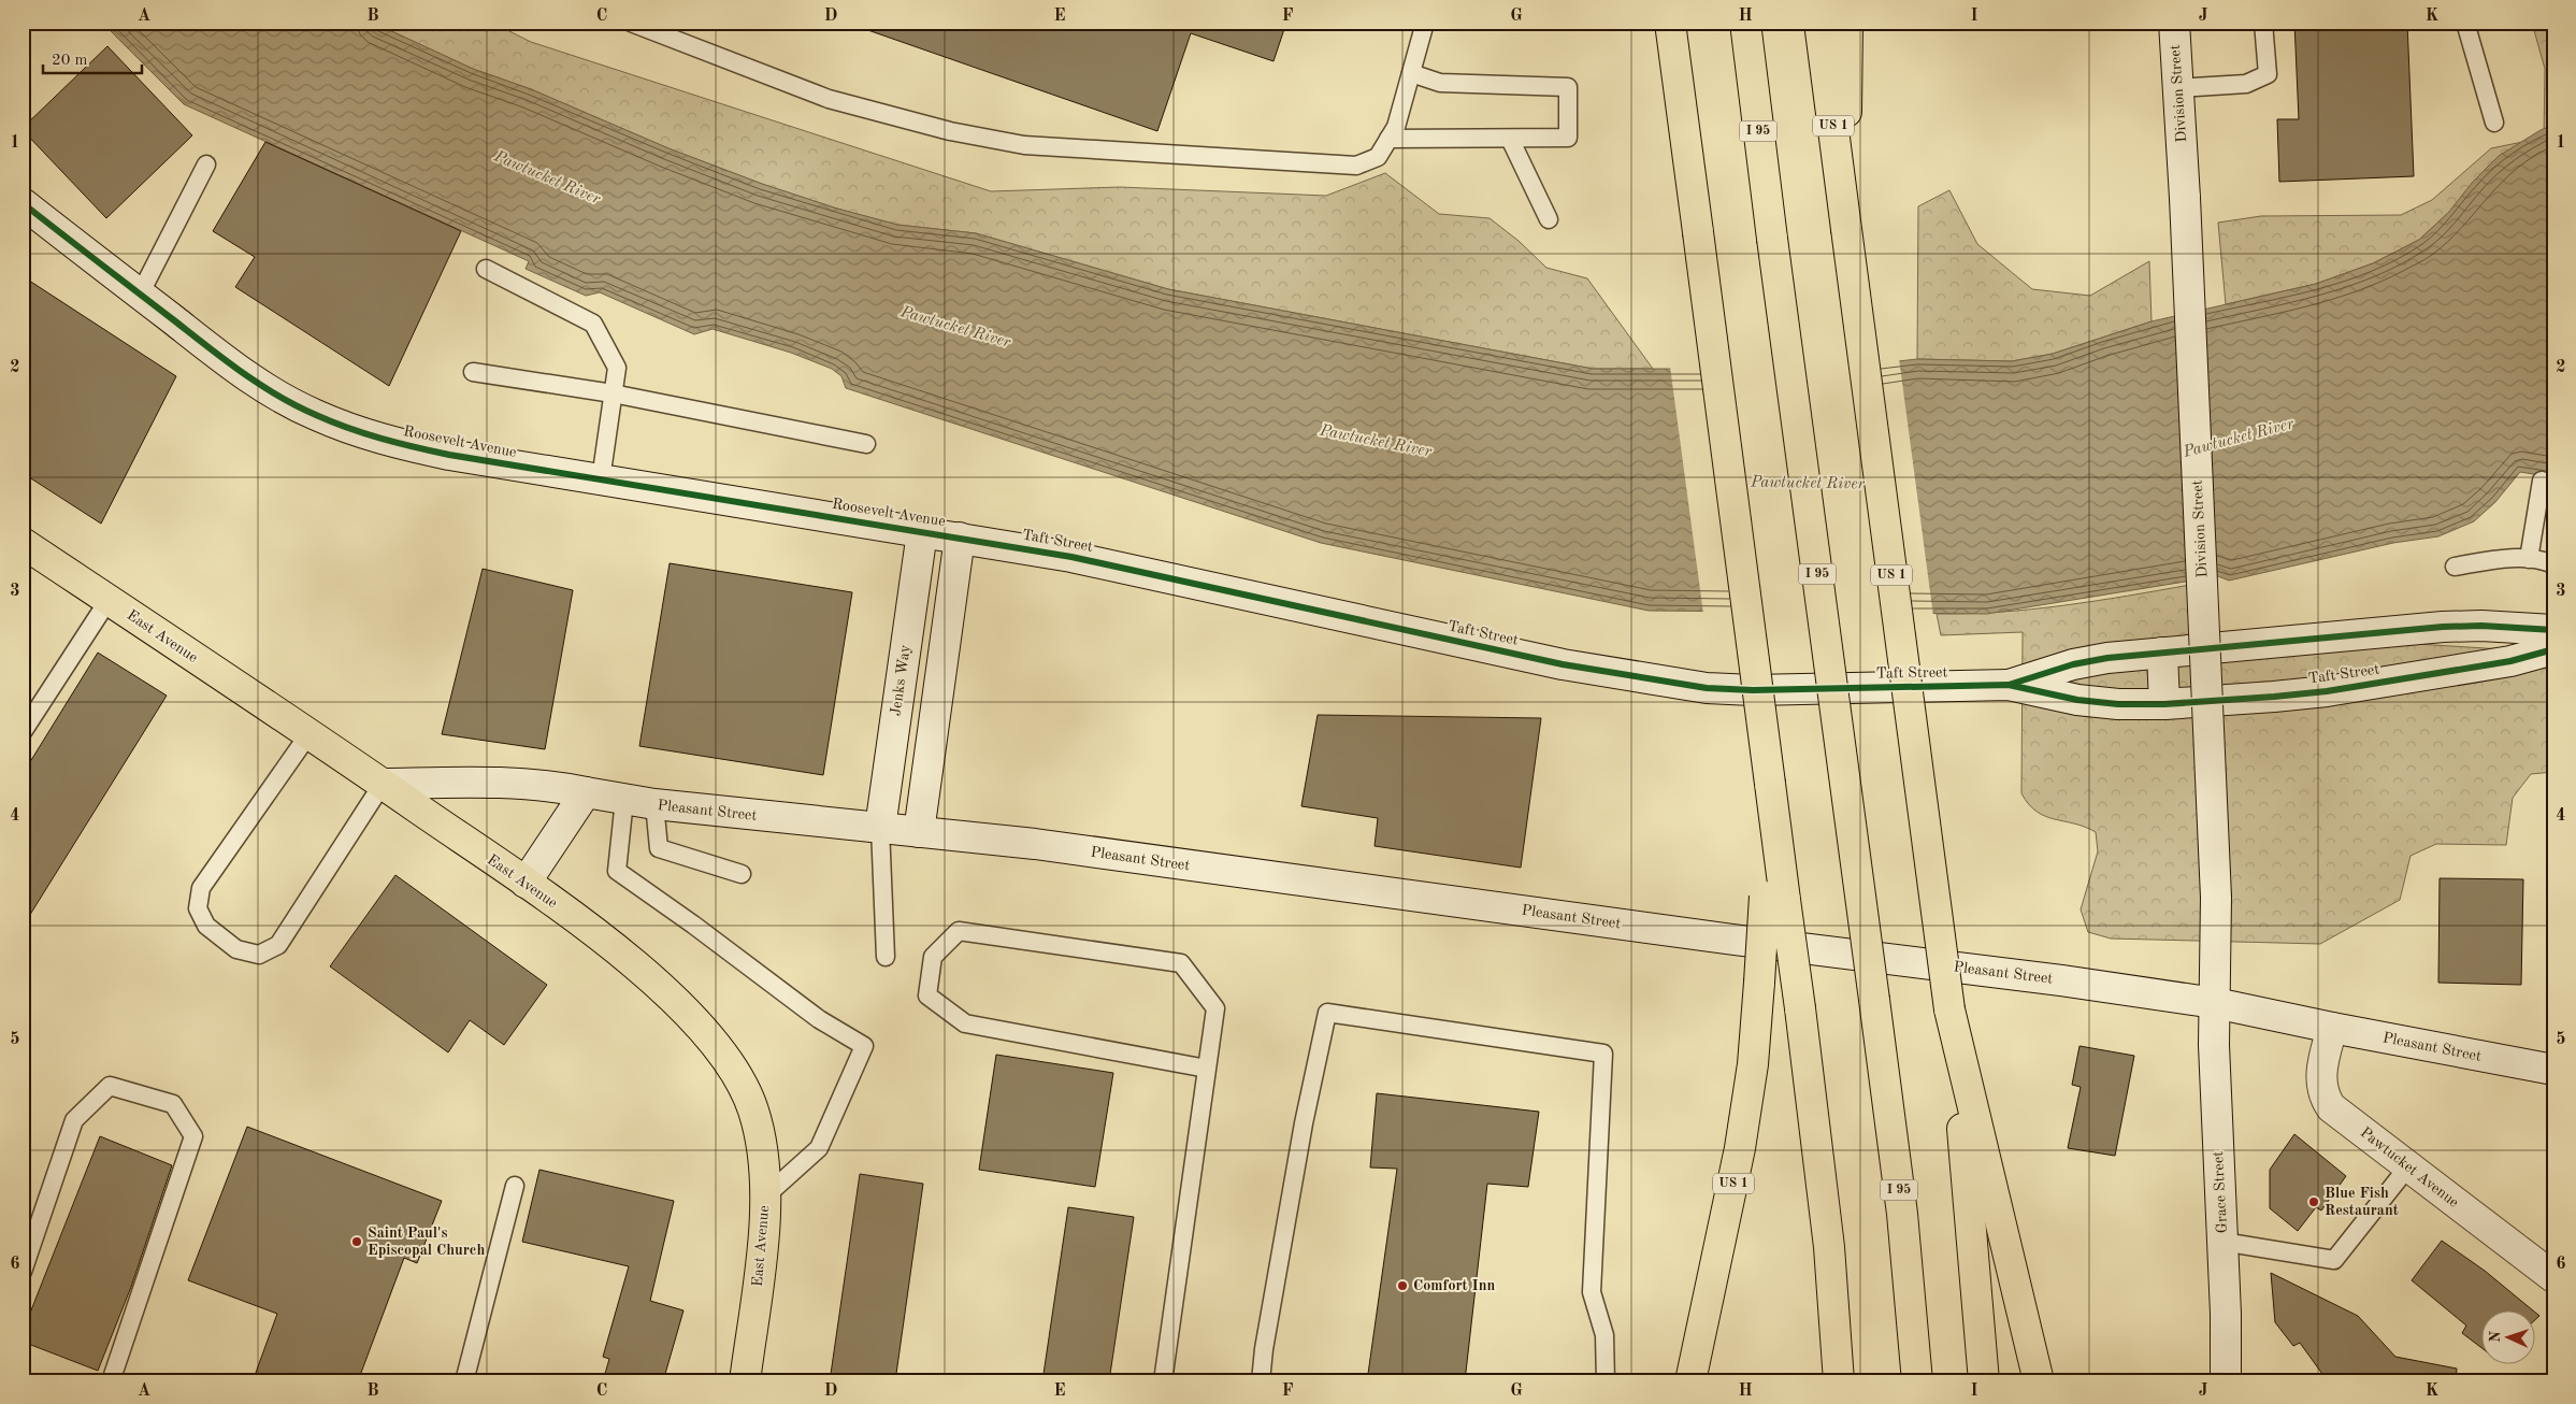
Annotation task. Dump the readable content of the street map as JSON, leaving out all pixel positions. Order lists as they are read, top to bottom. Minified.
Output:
{"streets":{"main road":["Division Street","US 1","I 95","Roosevelt Avenue","Taft Street","East Avenue","Jenks Way","Pleasant Street","Pawtucket Avenue","Grace Street"]},"crossings":[["Division Street","Pleasant Street"],["Division Street","Grace Street"],["Roosevelt Avenue","Taft Street"],["Roosevelt Avenue","Jenks Way"],["East Avenue","Pleasant Street"],["Jenks Way","Pleasant Street"],["Pleasant Street","Pawtucket Avenue"],["Pleasant Street","Grace Street"]],"water":["Pawtucket River"],"places":["Blue Fish Restaurant","Saint Paul's Episcopal Church","Comfort Inn"],"scale_bar":"20 m","north":"left","grid":{"columns":["A","B","C","D","E","F","G","H","I","J","K"],"rows":["1","2","3","4","5","6"]}}
